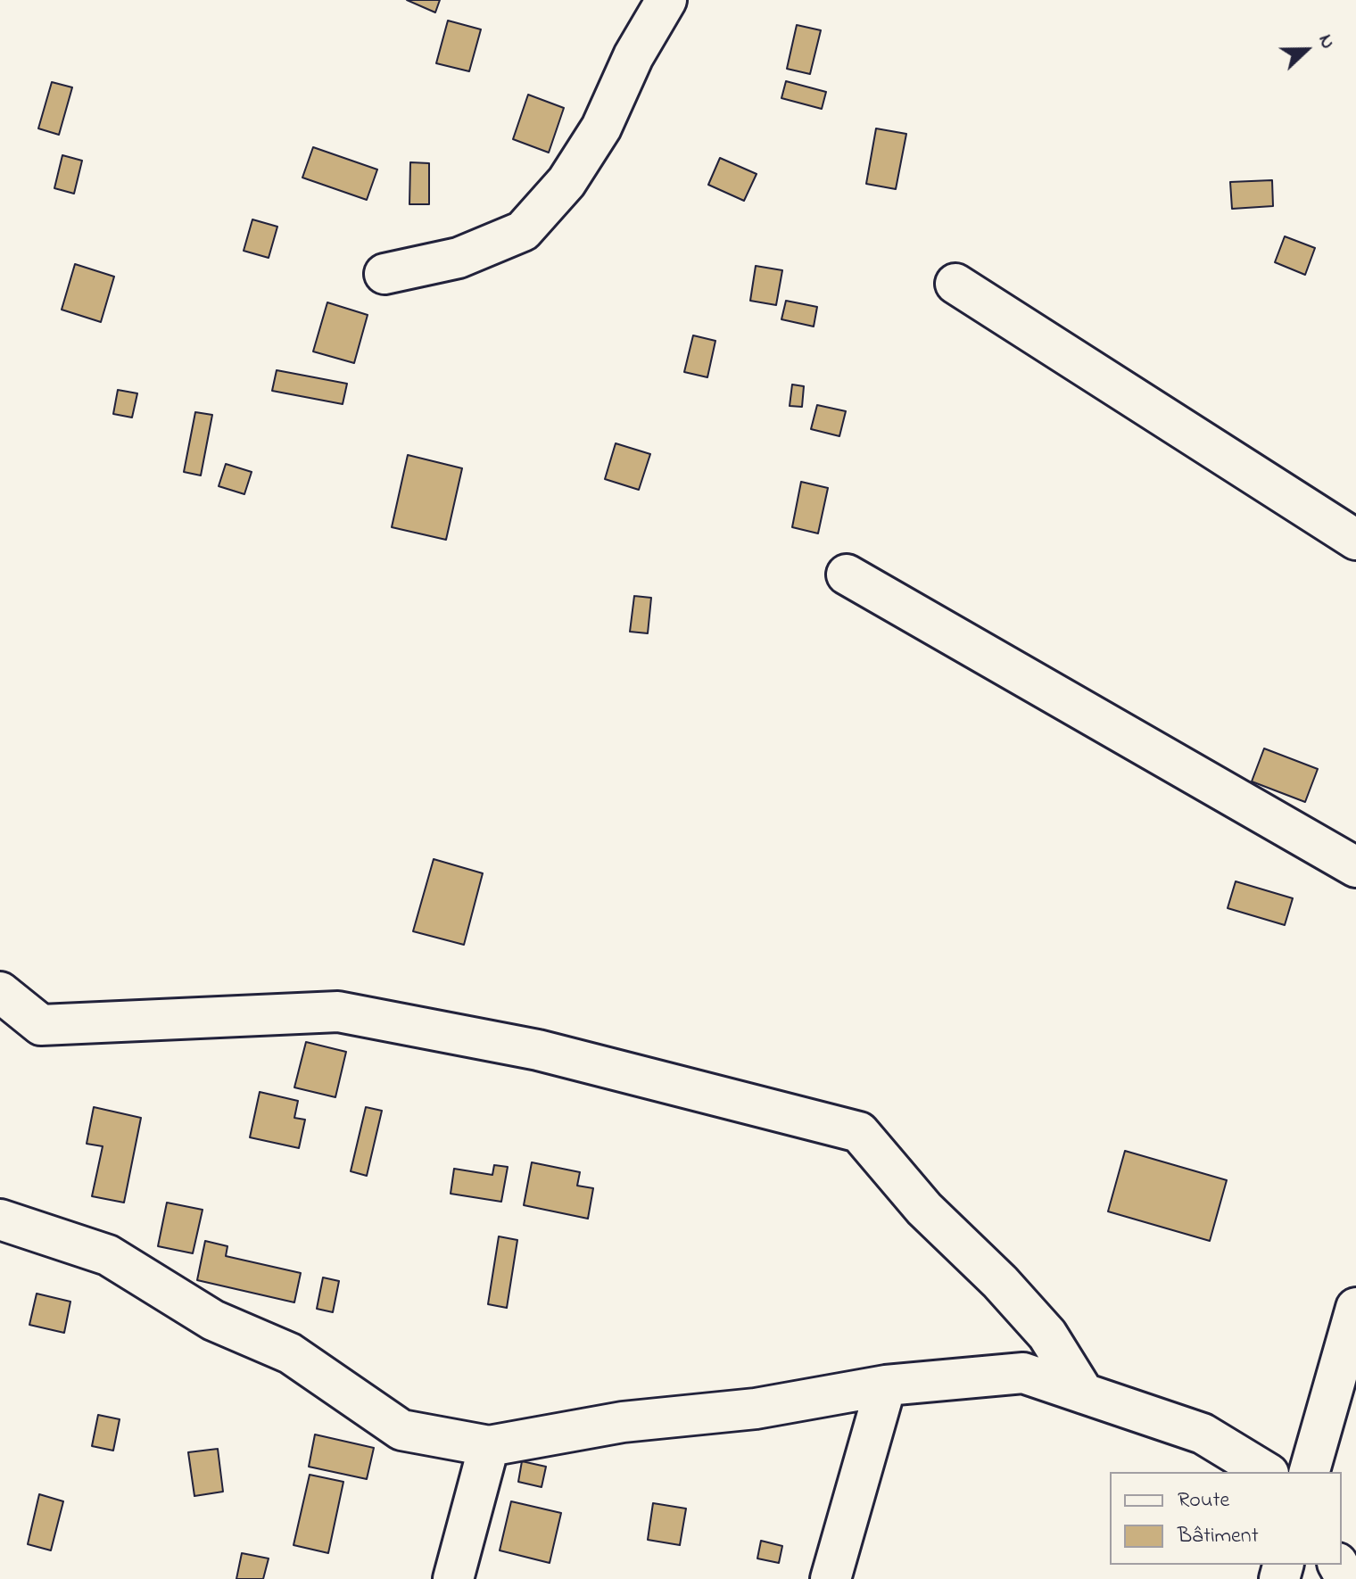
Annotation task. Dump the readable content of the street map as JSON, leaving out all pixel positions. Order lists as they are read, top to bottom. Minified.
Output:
{"legend":["Route","Bâtiment"],"north":"right"}
